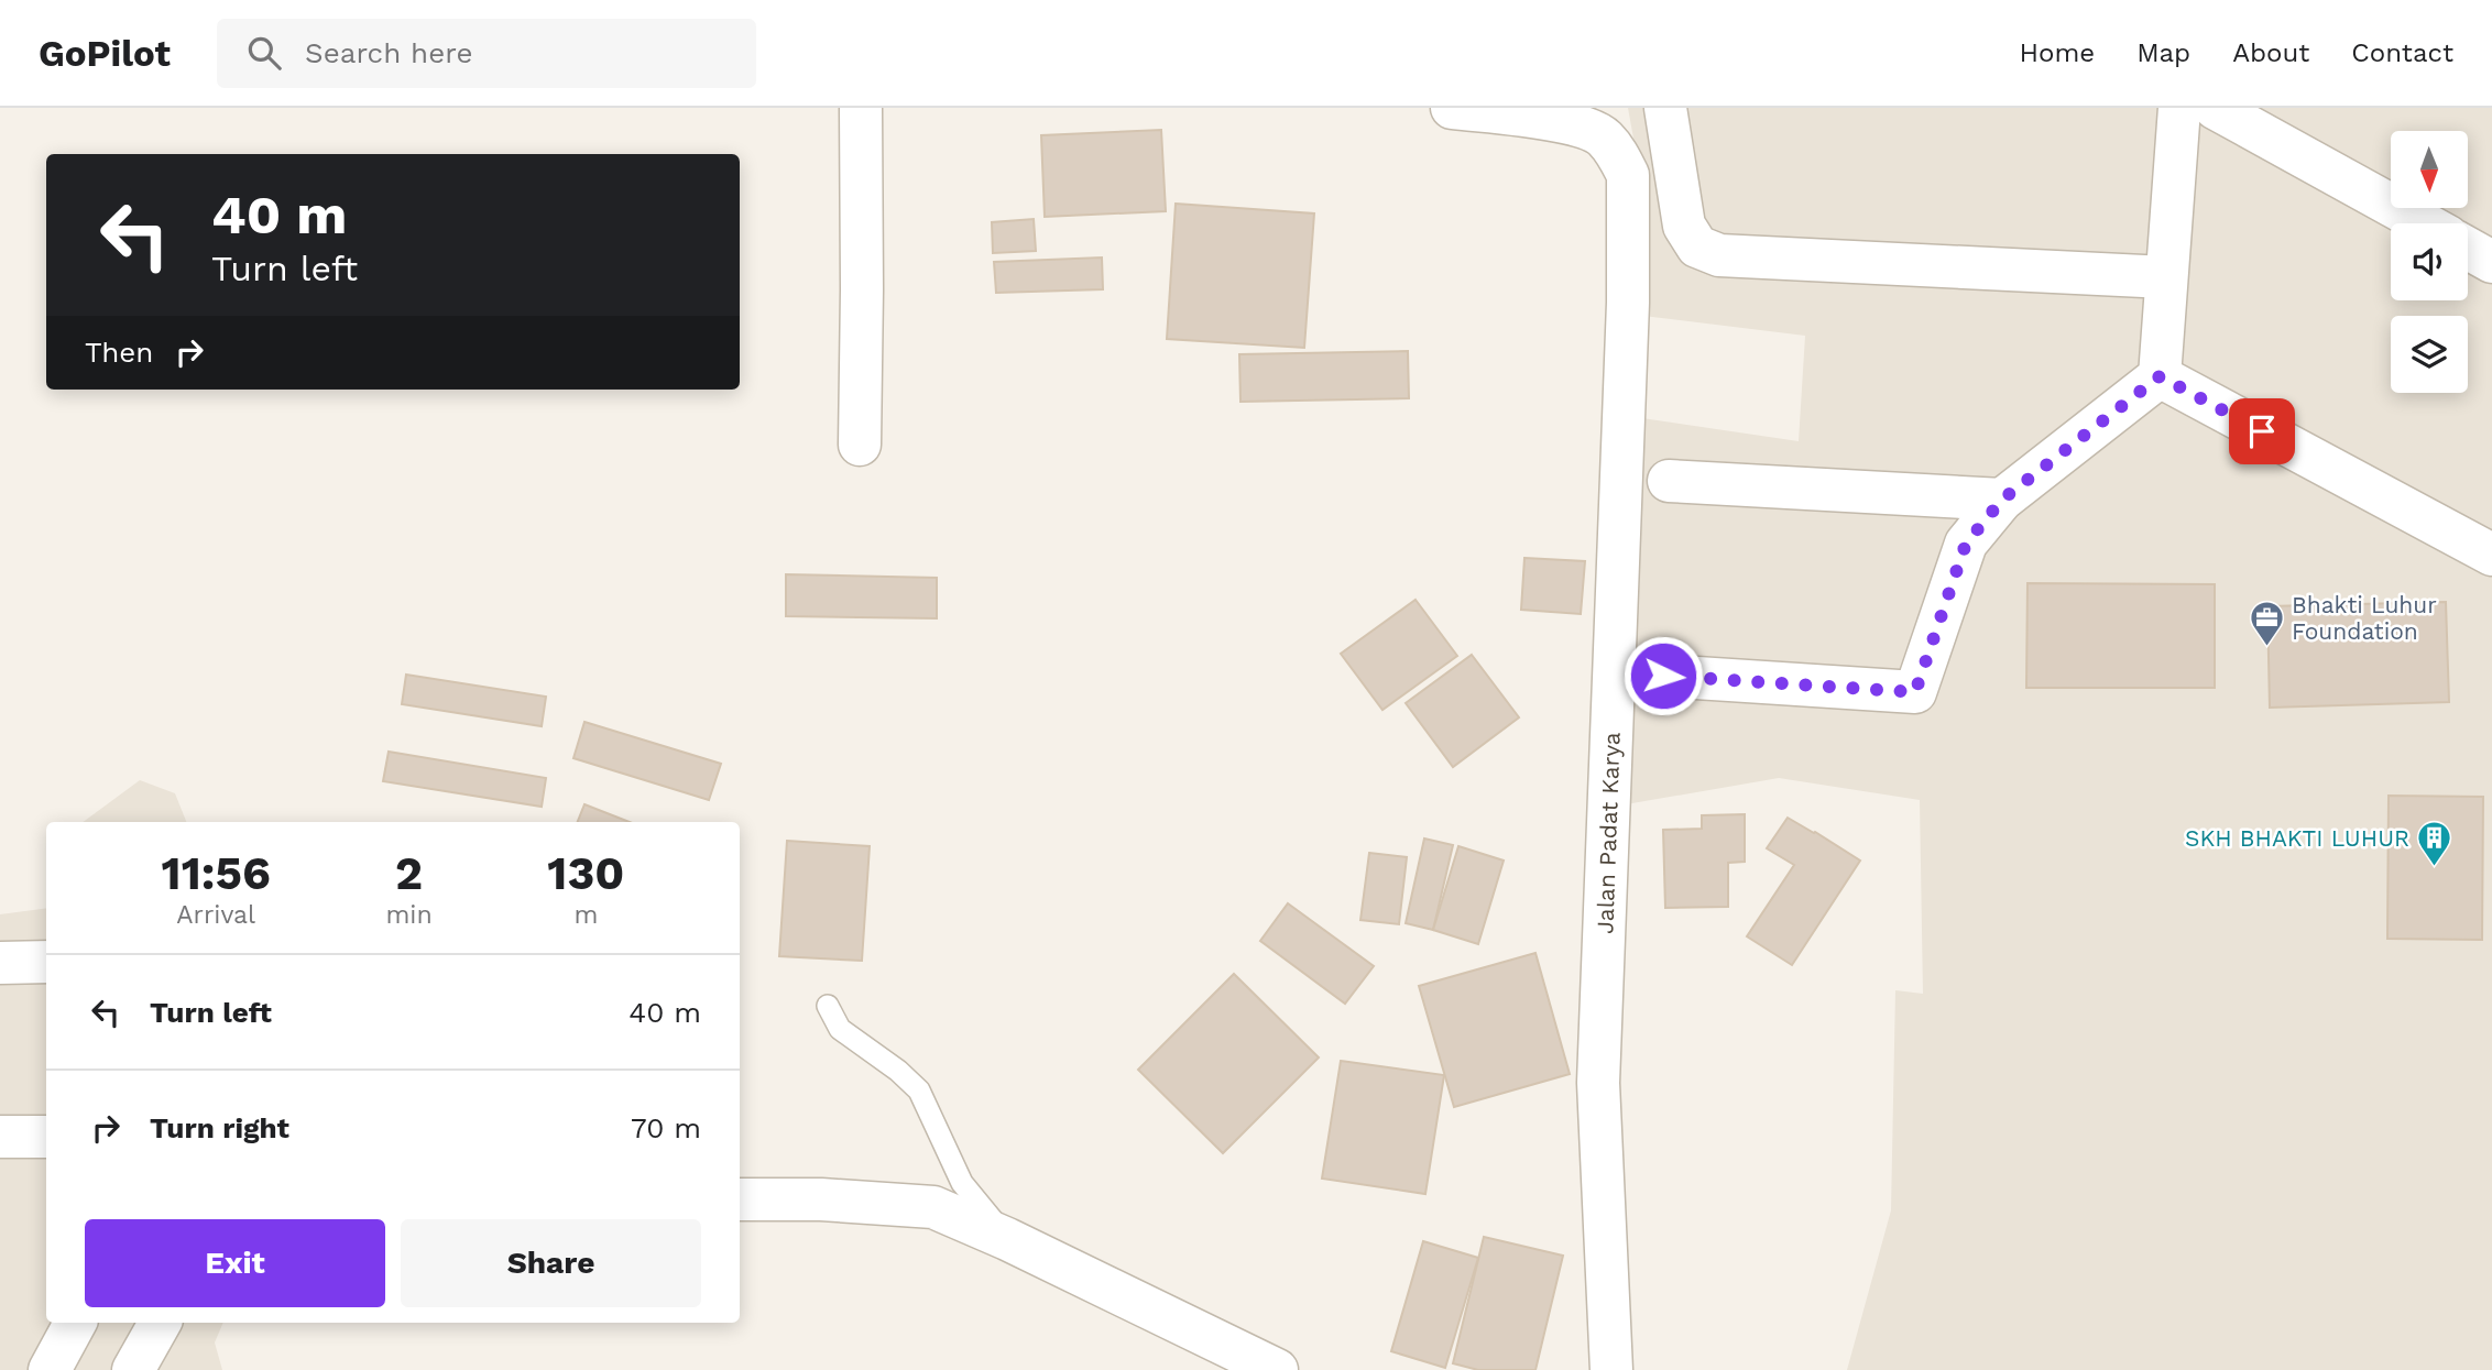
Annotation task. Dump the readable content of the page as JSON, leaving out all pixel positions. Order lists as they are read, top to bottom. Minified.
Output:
{"streets":{"street":["Jalan Padat Karya"]},"places":{"office":["Bhakti Luhur Foundation"],"building":["SKH BHAKTI LUHUR"]},"north":"bottom","page":{"header":"GoPilot","search":"Search here","nav":["Home","Map","About","Contact"],"turn":["40 m","Turn left"],"then":"Then","eta":["11:56","Arrival","2","min","130","m"],"list":[{"name":"Turn left","value":"40 m"},{"name":"Turn right","value":"70 m"}],"buttons":["Exit","Share"]}}
